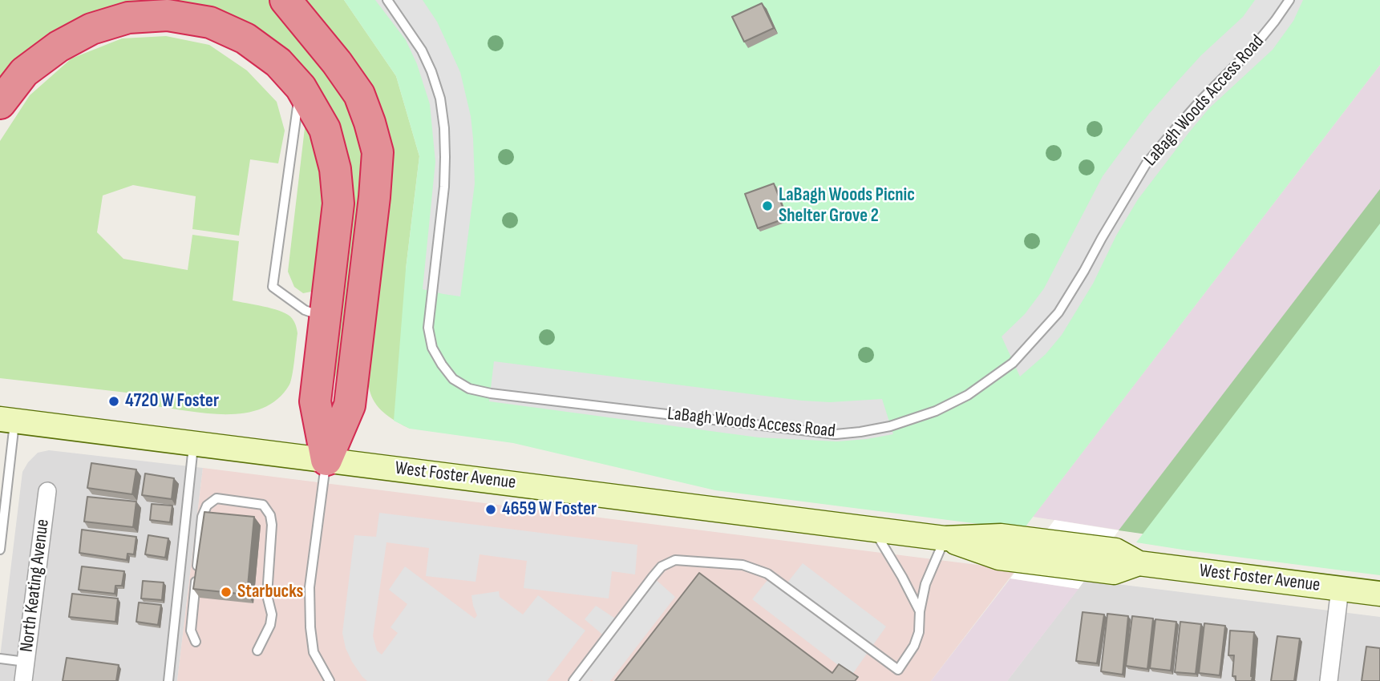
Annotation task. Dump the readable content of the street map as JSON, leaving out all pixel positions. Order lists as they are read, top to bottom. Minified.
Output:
{"streets":{"main road":["West Foster Avenue"],"street":["North Keating Avenue"],"lane":["LaBagh Woods Access Road"]},"places":["LaBagh Woods Picnic Shelter Grove 2","4720 W Foster","4659 W Foster","Starbucks"]}
